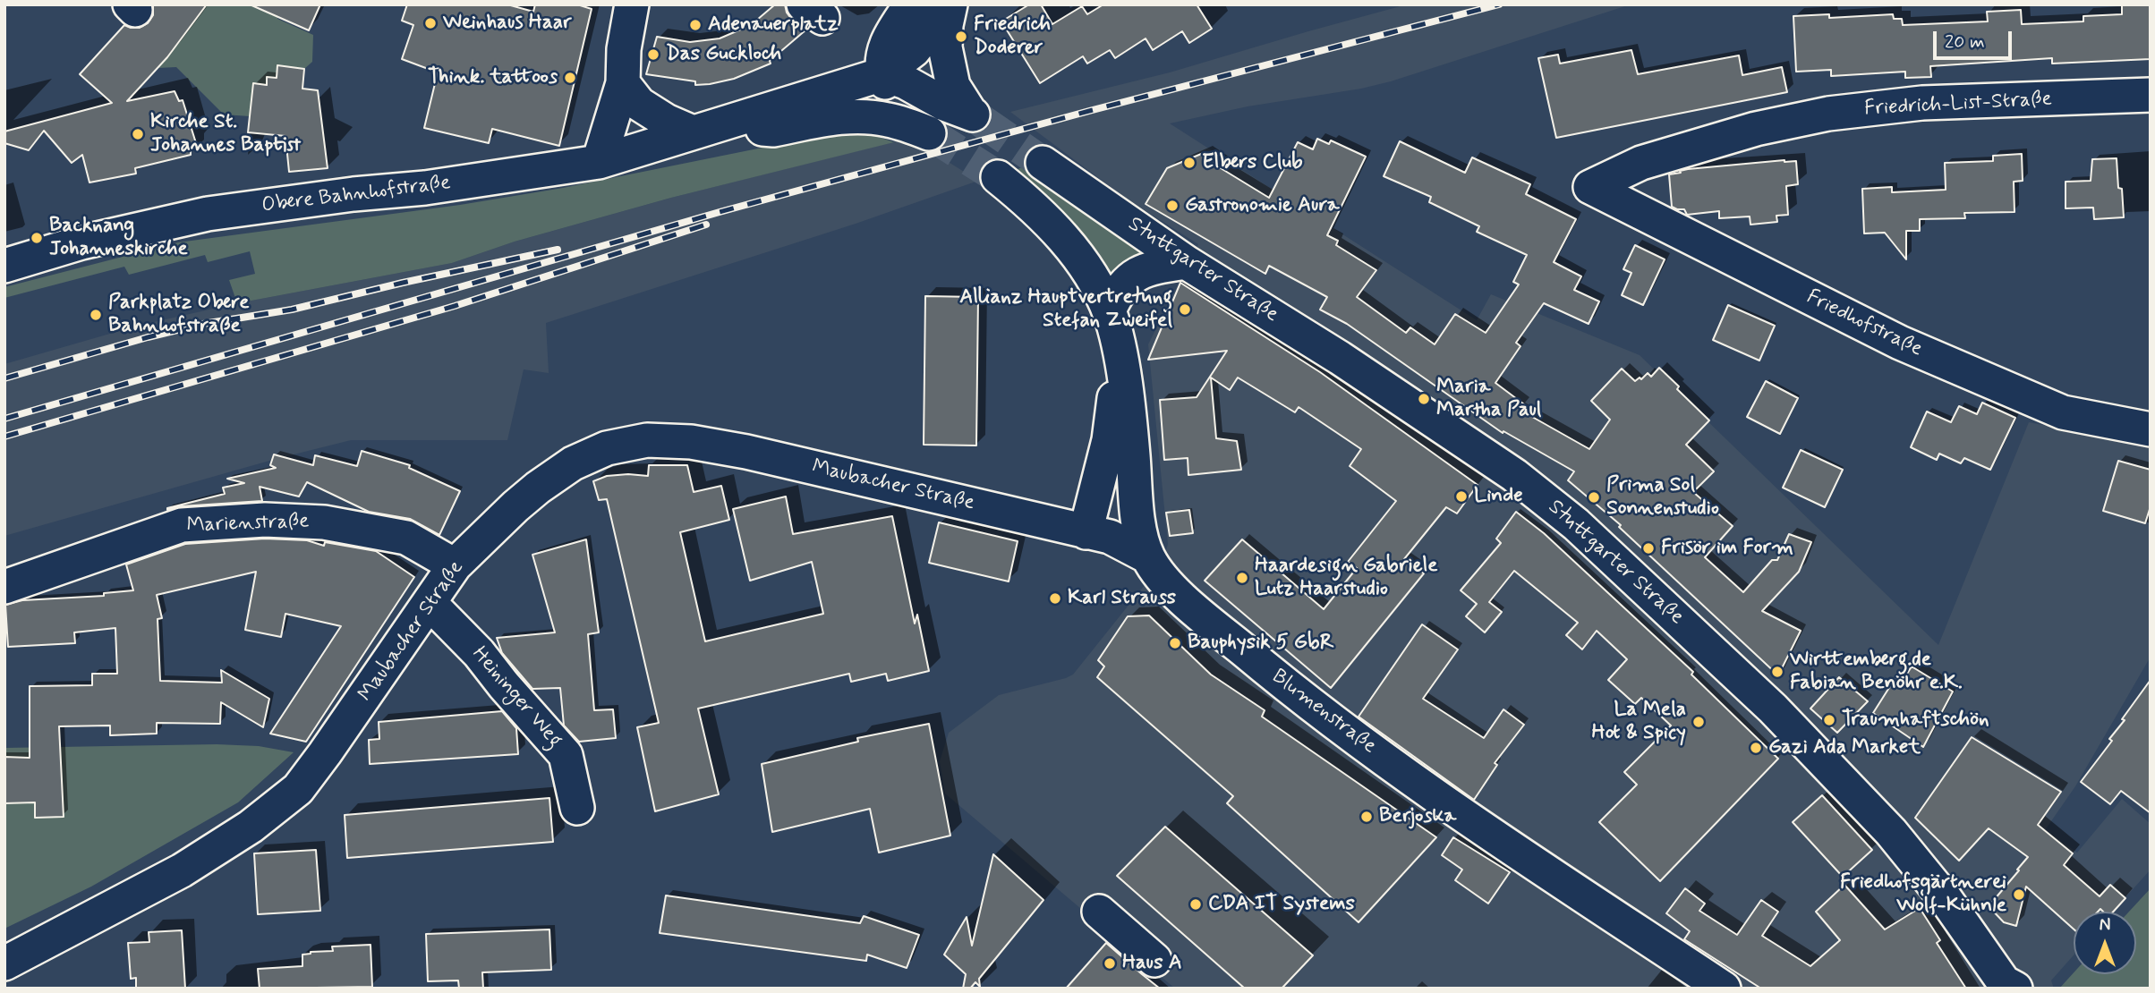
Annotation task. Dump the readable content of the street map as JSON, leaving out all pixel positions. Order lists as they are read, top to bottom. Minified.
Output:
{"streets":{"street":["Friedrich-List-Straße","Obere Bahnhofstraße","Stuttgarter Straße","Friedhofstraße","Maubacher Straße","Marienstraße","Heininger Weg","Blumenstraße"]},"crossings":[["Friedrich-List-Straße","Friedhofstraße"],["Maubacher Straße","Marienstraße"],["Maubacher Straße","Heininger Weg"],["Maubacher Straße","Blumenstraße"]],"places":["Weinhaus Haar","Adenauerplatz","Friedrich Doderer","Das Guckloch","Think. tattoos","Kirche St. Johannes Baptist","Elbers Club","Gastronomie Aura","Backnang Johanneskirche","Allianz Hauptvertretung Stefan Zweifel","Parkplatz Obere Bahnhofstraße","Maria Martha Paul","Linde","Prima Sol Sonnenstudio","Frisör im Form","Haardesign Gabriele Lutz Haarstudio","Karl Strauss","Bauphysik 5 GbR","Wirttemberg.de Fabian Benöhr e.K.","Traumhaftschön","La Mela Hot & Spicy","Gazi Ada Market","Berjoska","Friedhofsgärtnerei Wolf-Kühnle","CDA IT Systems","Haus A"],"scale_bar":"20 m","north":"top"}
